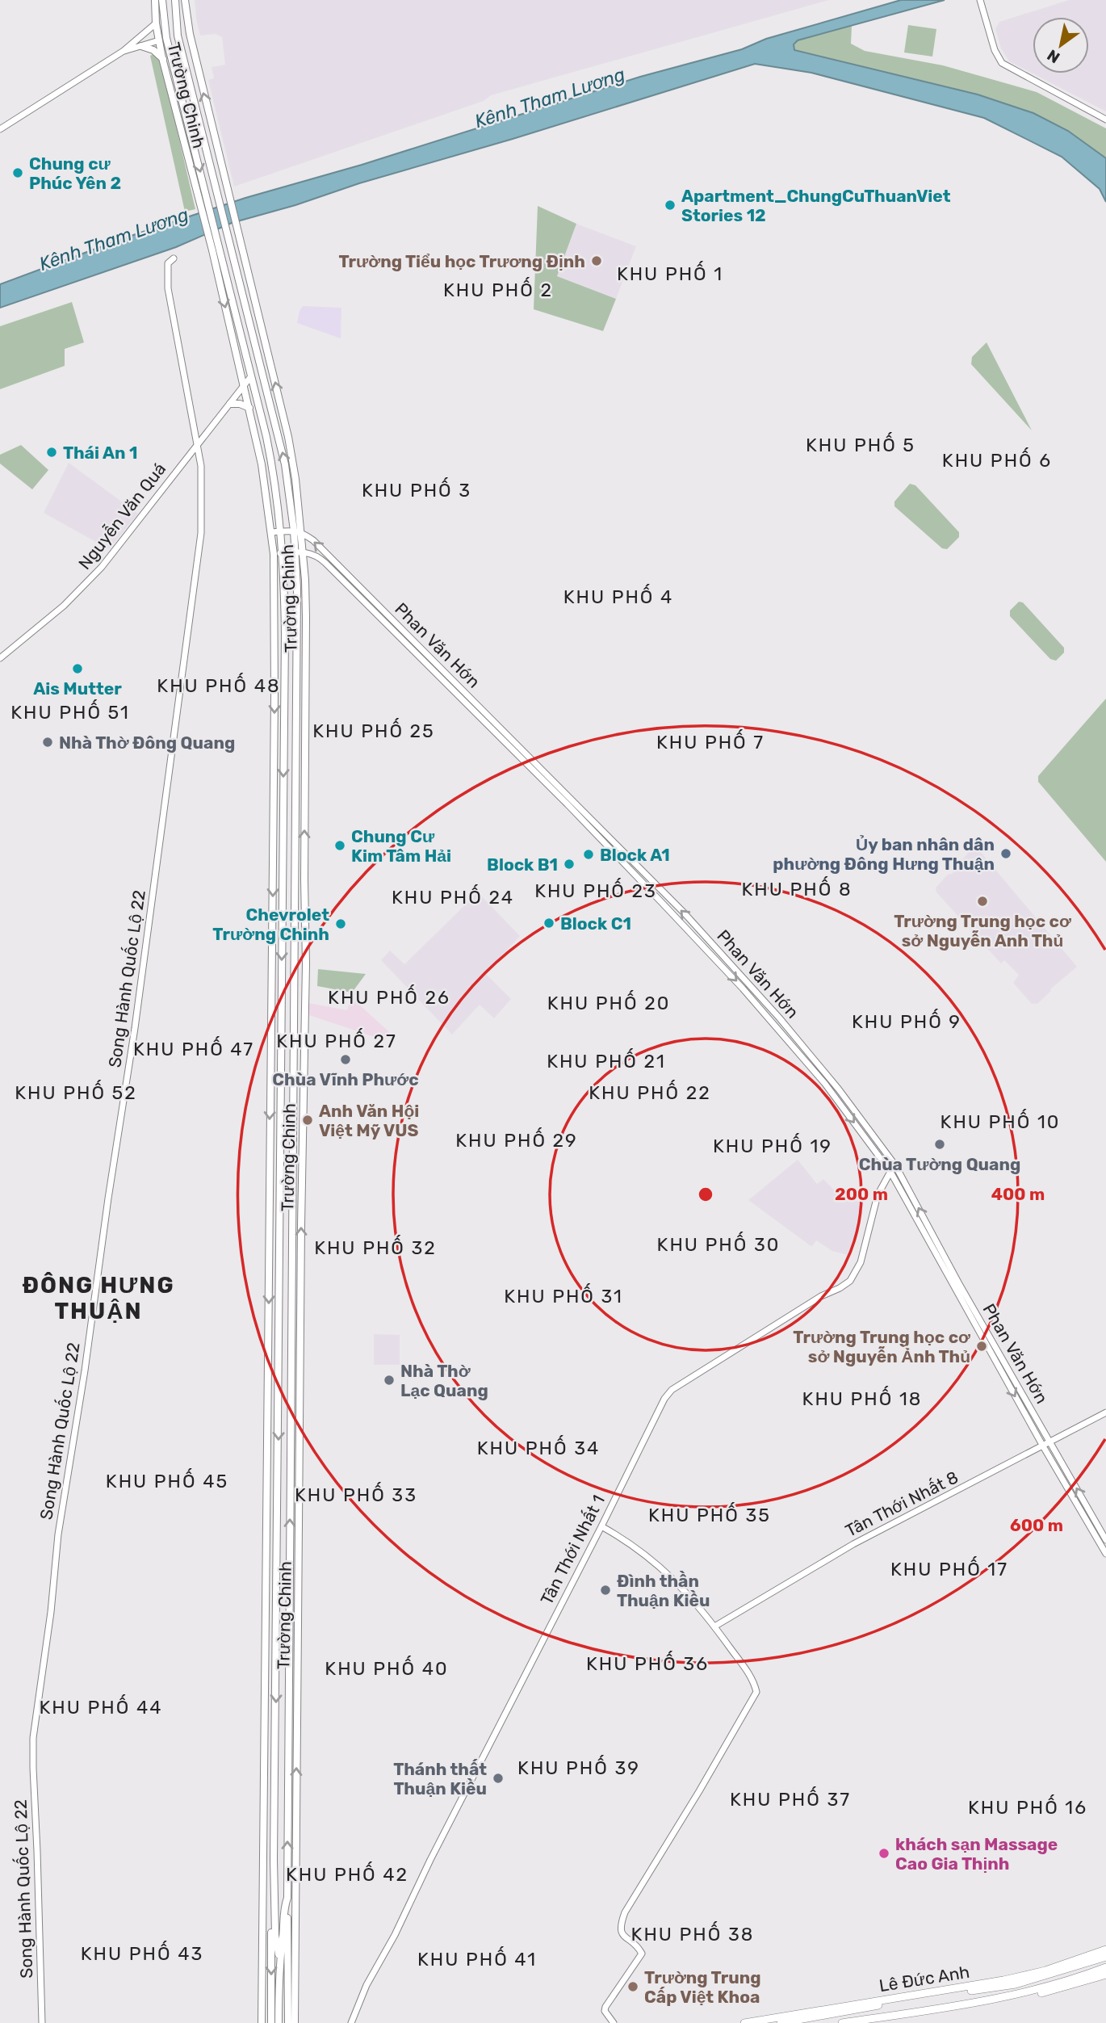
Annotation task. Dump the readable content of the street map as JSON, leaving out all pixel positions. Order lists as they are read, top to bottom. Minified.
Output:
{"streets":{"highway":["Lê Đức Anh"],"main road":["Trường Chinh"],"street":["Nguyễn Văn Quá","Phan Văn Hớn","Song Hành Quốc Lộ 22","Tân Thới Nhất 8","Tân Thới Nhất 1"]},"crossings":[["Trường Chinh","Nguyễn Văn Quá"],["Trường Chinh","Phan Văn Hớn"],["Nguyễn Văn Quá","Song Hành Quốc Lộ 22"],["Phan Văn Hớn","Tân Thới Nhất 8"],["Phan Văn Hớn","Tân Thới Nhất 1"]],"districts":["KHU PHỐ 1","KHU PHỐ 2","KHU PHỐ 5","KHU PHỐ 6","KHU PHỐ 3","KHU PHỐ 4","KHU PHỐ 48","KHU PHỐ 51","KHU PHỐ 25","KHU PHỐ 7","KHU PHỐ 8","KHU PHỐ 23","KHU PHỐ 24","KHU PHỐ 26","KHU PHỐ 20","KHU PHỐ 9","KHU PHỐ 27","KHU PHỐ 47","KHU PHỐ 21","KHU PHỐ 52","KHU PHỐ 22","KHU PHỐ 10","KHU PHỐ 29","KHU PHỐ 19","KHU PHỐ 30","KHU PHỐ 32","ĐÔNG HƯNG THUẬN","KHU PHỐ 31","KHU PHỐ 18","KHU PHỐ 34","KHU PHỐ 45","KHU PHỐ 33","KHU PHỐ 35","KHU PHỐ 17","KHU PHỐ 36","KHU PHỐ 40","KHU PHỐ 44","KHU PHỐ 39","KHU PHỐ 37","KHU PHỐ 16","KHU PHỐ 42","KHU PHỐ 38","KHU PHỐ 43","KHU PHỐ 41"],"water":["Kênh Tham Lương"],"places":["Chung cư Phúc Yên 2","Apartment_ChungCuThuanViet Stories 12","Trường Tiểu học Trương Định","Thái An 1","Ais Mutter","Nhà Thờ Đông Quang","Chung Cư Kim Tâm Hải","Ủy ban nhân dân phường Đông Hưng Thuận","Block A1","Block B1","Trường Trung học cơ sở Nguyễn Anh Thủ","Block C1","Chevrolet Trường Chinh","Chùa Vĩnh Phước","Anh Văn Hội Việt Mỹ VUS","Chùa Tường Quang","Trường Trung học cơ sở Nguyễn Ảnh Thủ","Nhà Thờ Lạc Quang","Đình thần Thuận Kiều","Thánh thất Thuận Kiều","khách sạn Massage Cao Gia Thịnh","Trường Trung Cấp Việt Khoa"],"north":"bottom left","rings":["200 m","400 m","600 m"]}
